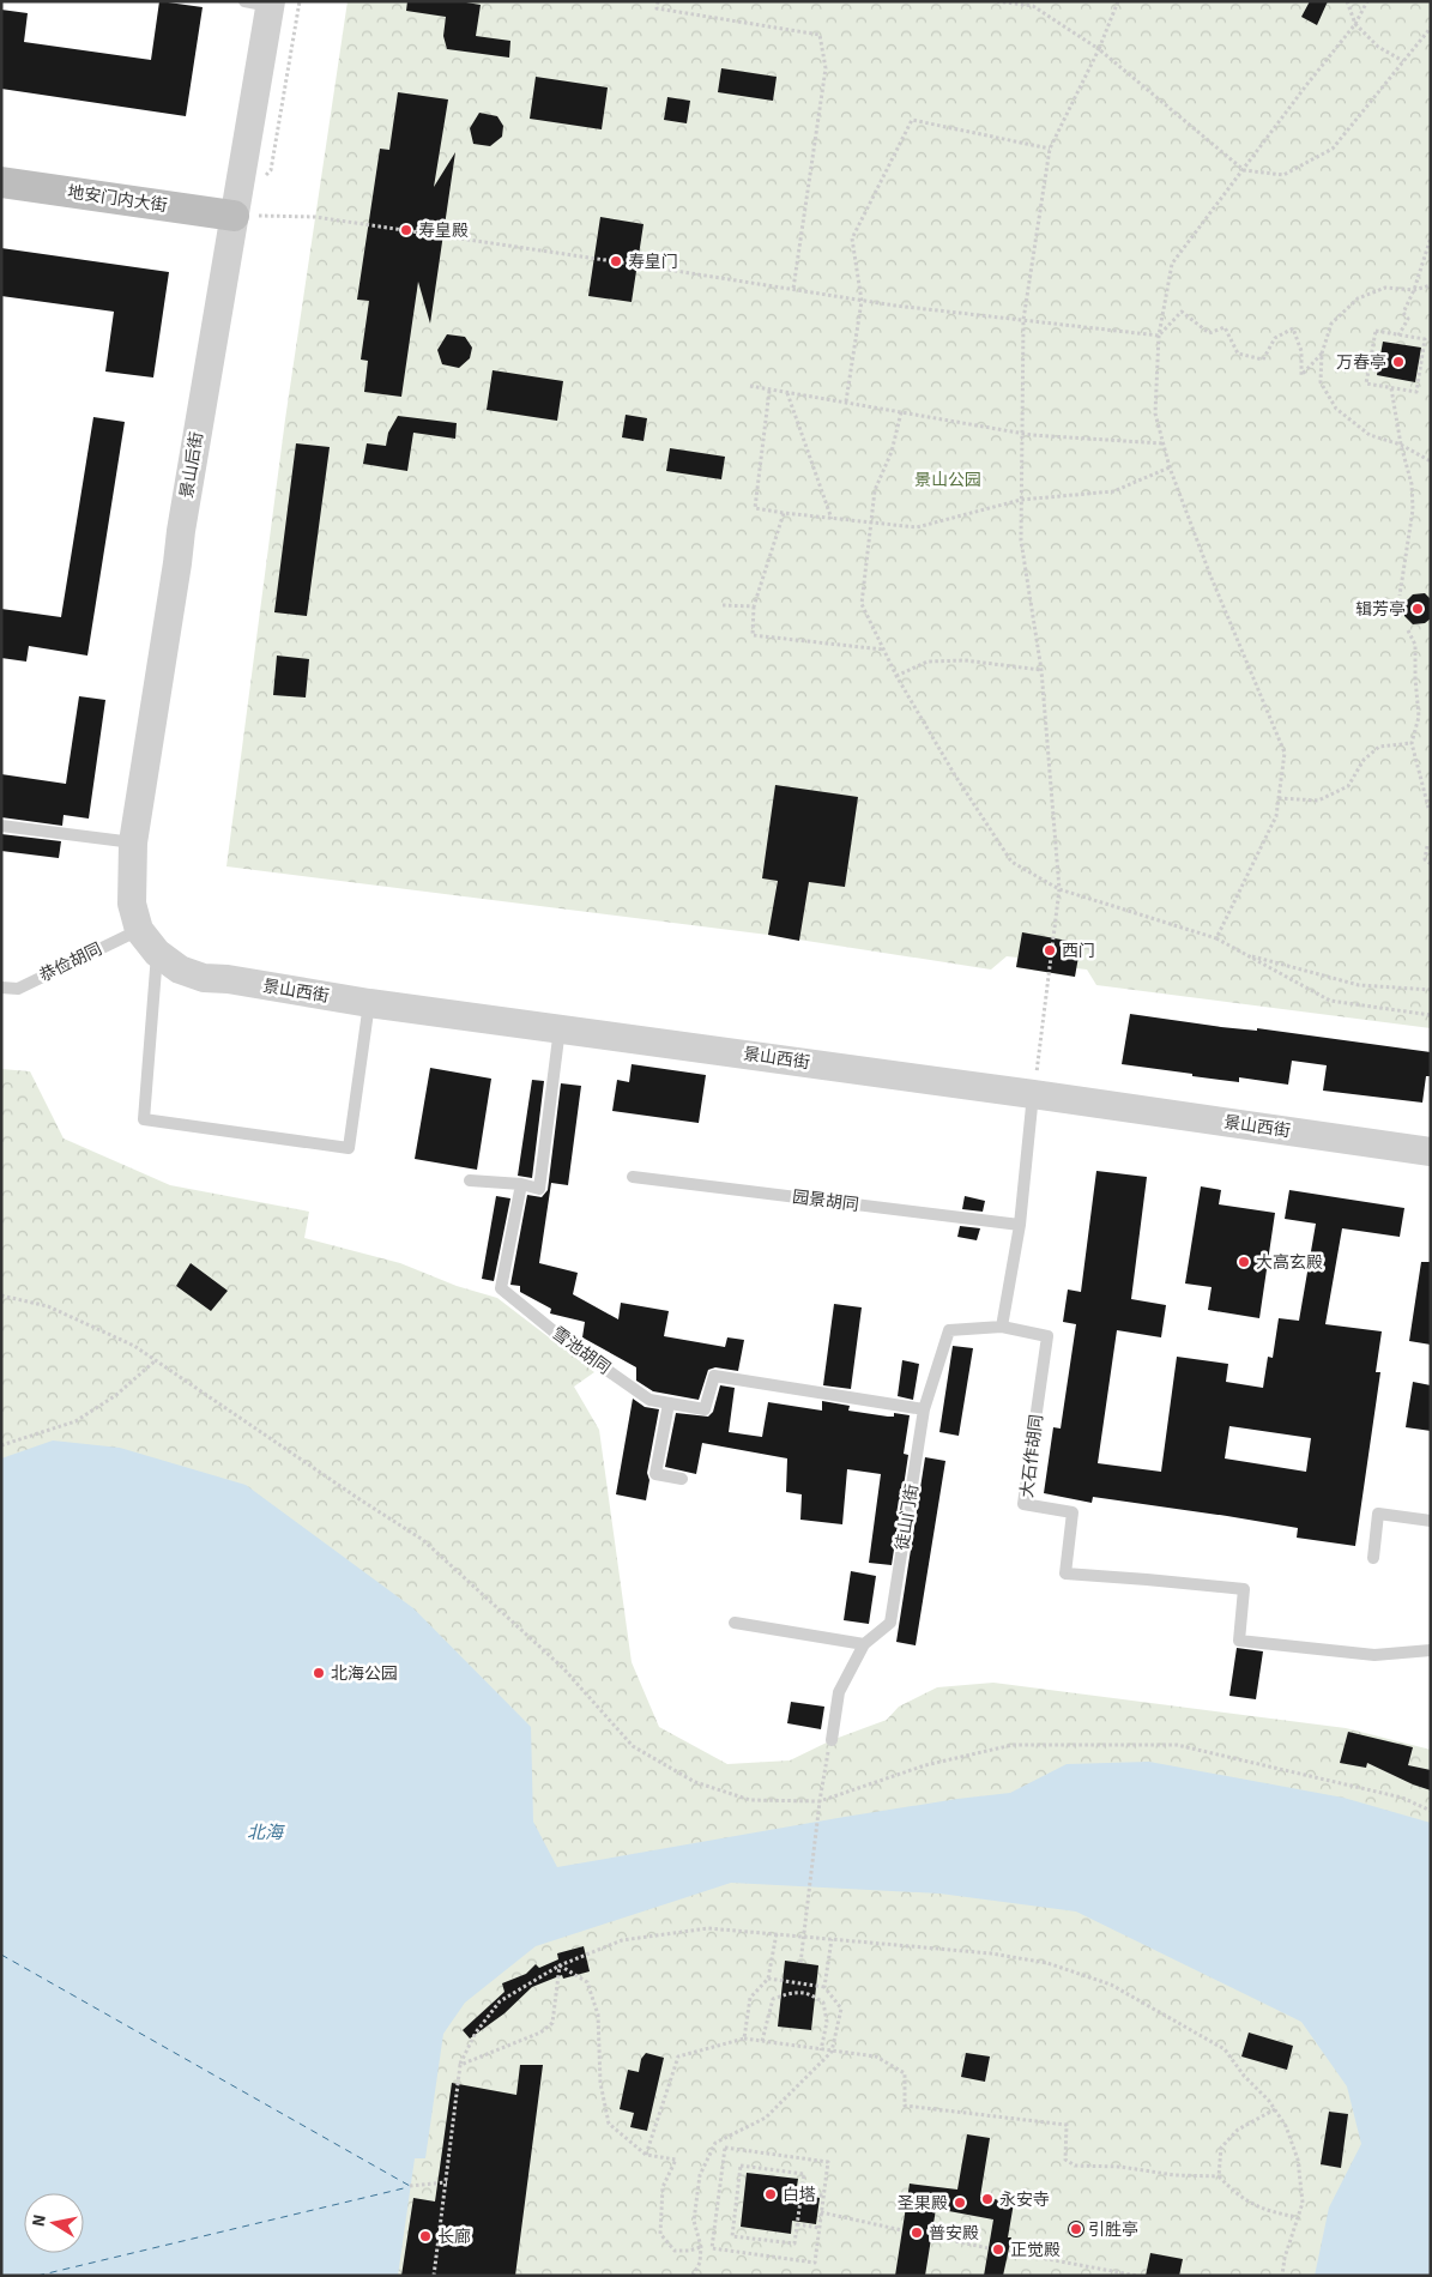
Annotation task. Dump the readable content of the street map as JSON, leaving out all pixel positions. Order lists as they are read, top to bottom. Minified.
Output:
{"streets":{"main road":["地安门内大街"],"street":["景山后街","景山西街"],"lane":["恭俭胡同","园景胡同","雪池胡同","大石作胡同","徒山门街"]},"crossings":[["地安门内大街","景山后街"],["景山后街","恭俭胡同"],["景山后街","景山西街"],["恭俭胡同","景山西街"],["雪池胡同","徒山门街"],["大石作胡同","徒山门街"]],"water":["北海"],"parks":["景山公园"],"places":["寿皇殿","寿皇门","万春亭","辑芳亭","西门","大高玄殿","北海公园","白塔","永安寺","圣果殿","引胜亭","普安殿","长廊","正觉殿"],"north":"left"}
